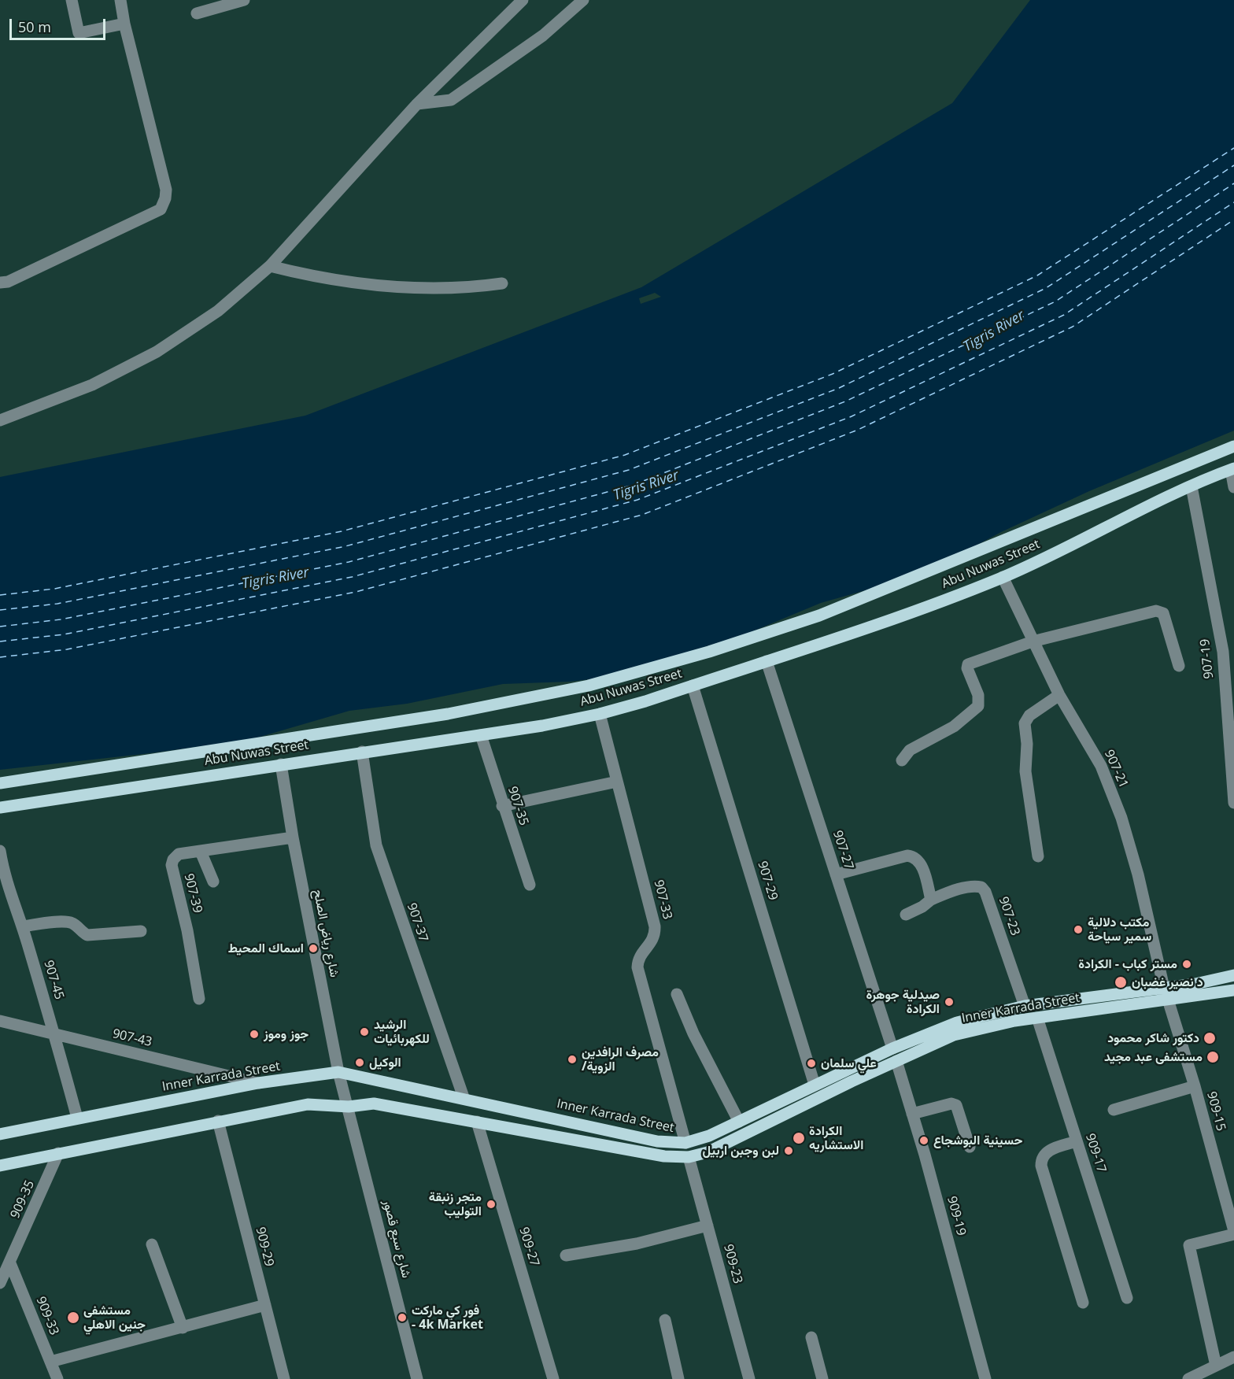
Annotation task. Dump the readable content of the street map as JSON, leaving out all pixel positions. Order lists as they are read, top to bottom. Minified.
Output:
{"streets":{"main road":["Abu Nuwas Street","Inner Karrada Street"],"street":["907-19","907-21","907-35","907-27","907-29","907-39","907-33","907-23","907-37","شارع رياض الصلح","907-45","907-43","909-15","909-17","909-35","909-19","شارع سبع قصور","909-29","909-27","909-23","909-33"]},"crossings":[["Abu Nuwas Street","907-19"],["Abu Nuwas Street","907-21"],["Abu Nuwas Street","907-35"],["Abu Nuwas Street","907-27"],["Abu Nuwas Street","907-29"],["Abu Nuwas Street","907-33"],["Abu Nuwas Street","907-37"],["Abu Nuwas Street","شارع رياض الصلح"],["907-21","Inner Karrada Street"],["907-27","Inner Karrada Street"],["907-29","Inner Karrada Street"],["907-39","شارع رياض الصلح"],["907-33","Inner Karrada Street"],["907-23","Inner Karrada Street"],["907-37","Inner Karrada Street"],["شارع رياض الصلح","Inner Karrada Street"],["شارع رياض الصلح","شارع سبع قصور"],["907-45","Inner Karrada Street"],["907-45","907-43"],["Inner Karrada Street","907-43"],["Inner Karrada Street","909-15"],["Inner Karrada Street","909-17"],["Inner Karrada Street","909-35"],["Inner Karrada Street","909-19"],["Inner Karrada Street","شارع سبع قصور"],["Inner Karrada Street","909-29"],["Inner Karrada Street","909-27"],["Inner Karrada Street","909-23"],["909-35","909-33"]],"water":["Tigris River"],"places":["مكتب دلالية سمير سياحة","اسماك المحيط","مستر كباب - الكرادة","د نصير غضبان","صيدلية جوهرة الكرادة","الرشيد للكهربائيات","جوز وموز","دكتور شاكر محمود","مستشفى عبد مجيد","مصرف الرافدين /الزوية","الوكيل","علي سلمان","الكرادة الاستشاريه","حسينية البوشجاع","لبن وجبن اربيل","متجر زنبقة التوليب","مستشفى جنين الاهلي","فور كي ماركت - 4k Market"],"scale_bar":"50 m"}
